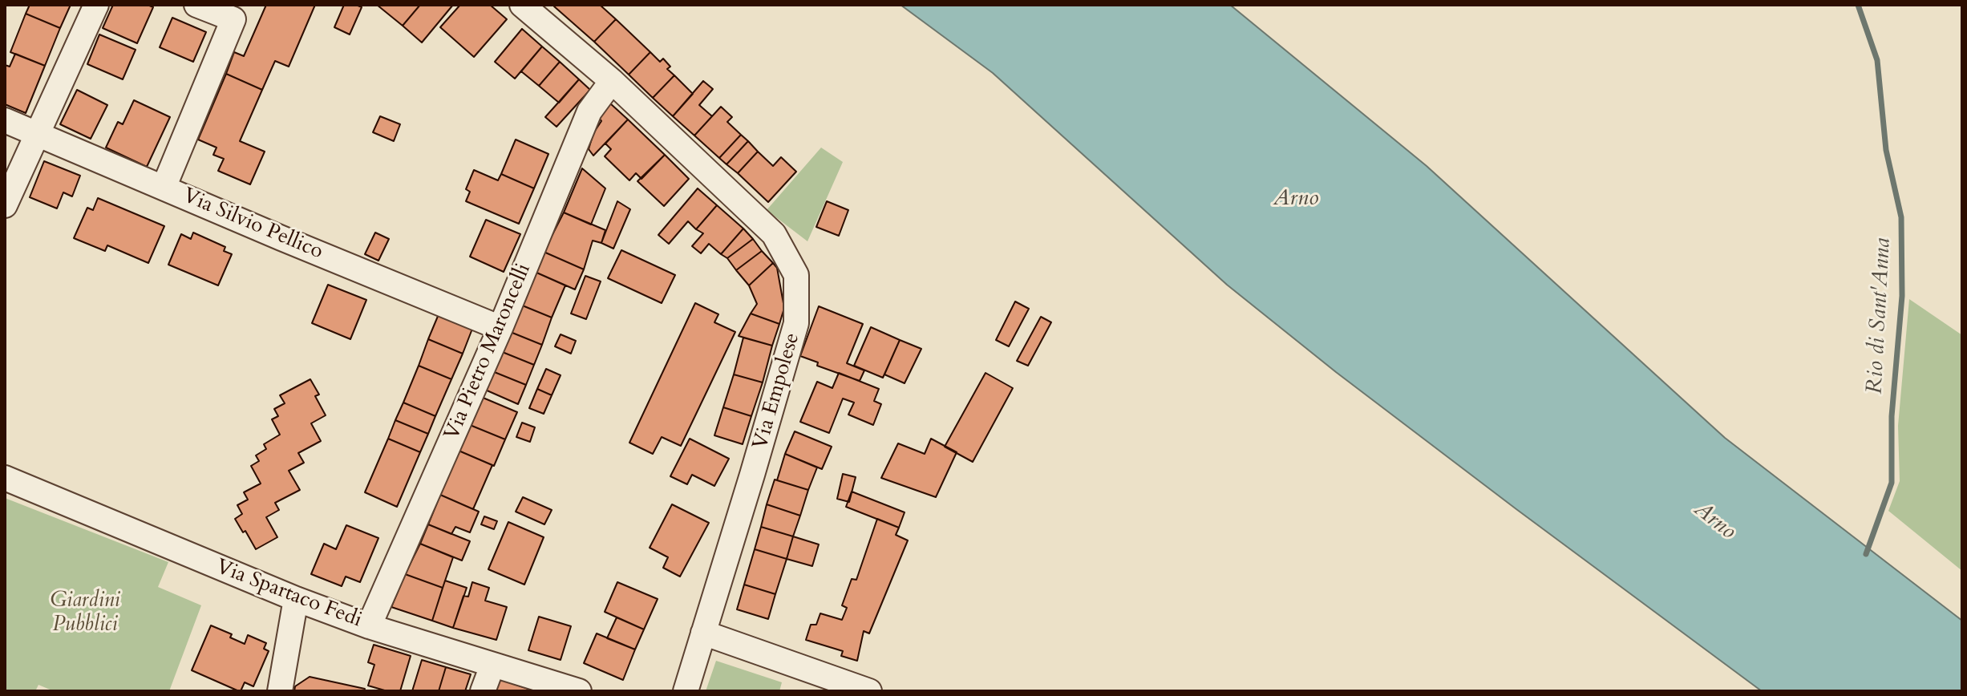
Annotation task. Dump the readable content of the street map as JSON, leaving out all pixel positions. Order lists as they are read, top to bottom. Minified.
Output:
{"streets":{"street":["Via Silvio Pellico","Via Pietro Maroncelli","Via Empolese","Via Spartaco Fedi"]},"crossings":[["Via Silvio Pellico","Via Pietro Maroncelli"],["Via Pietro Maroncelli","Via Empolese"],["Via Pietro Maroncelli","Via Spartaco Fedi"]],"water":["Arno","Rio di Sant'Anna"],"parks":["Giardini Pubblici"]}
